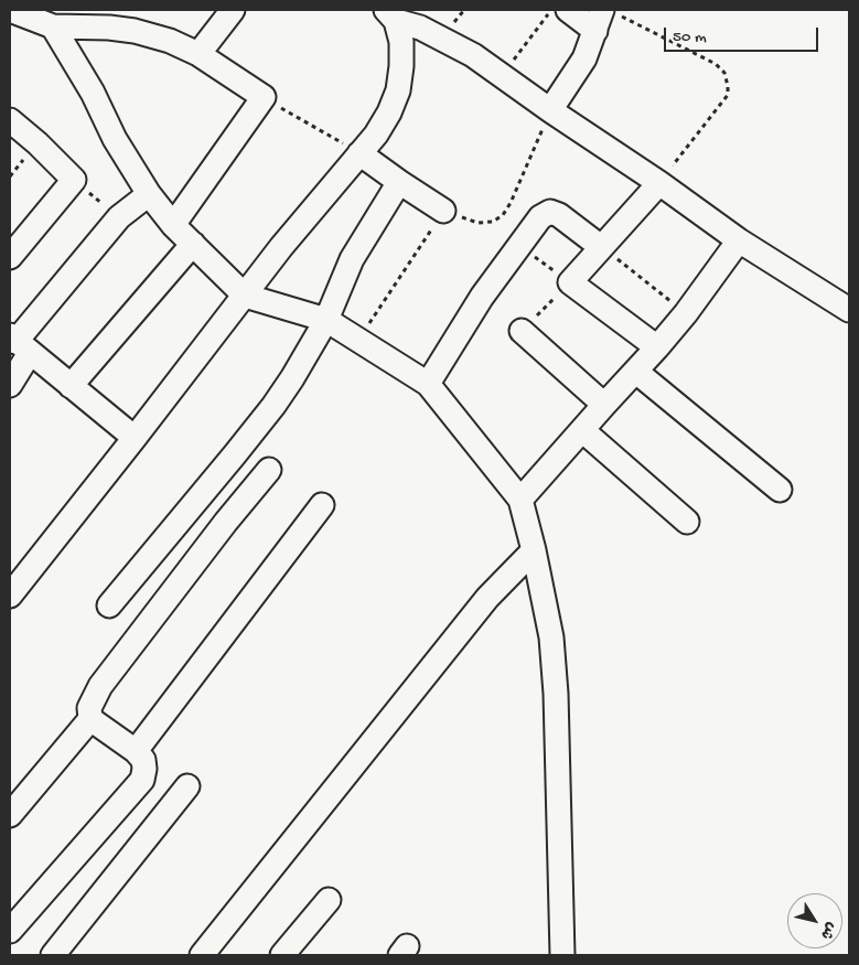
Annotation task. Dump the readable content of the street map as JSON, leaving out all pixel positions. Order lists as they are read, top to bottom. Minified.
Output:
{"scale_bar":"50 m","north":"bottom right"}
